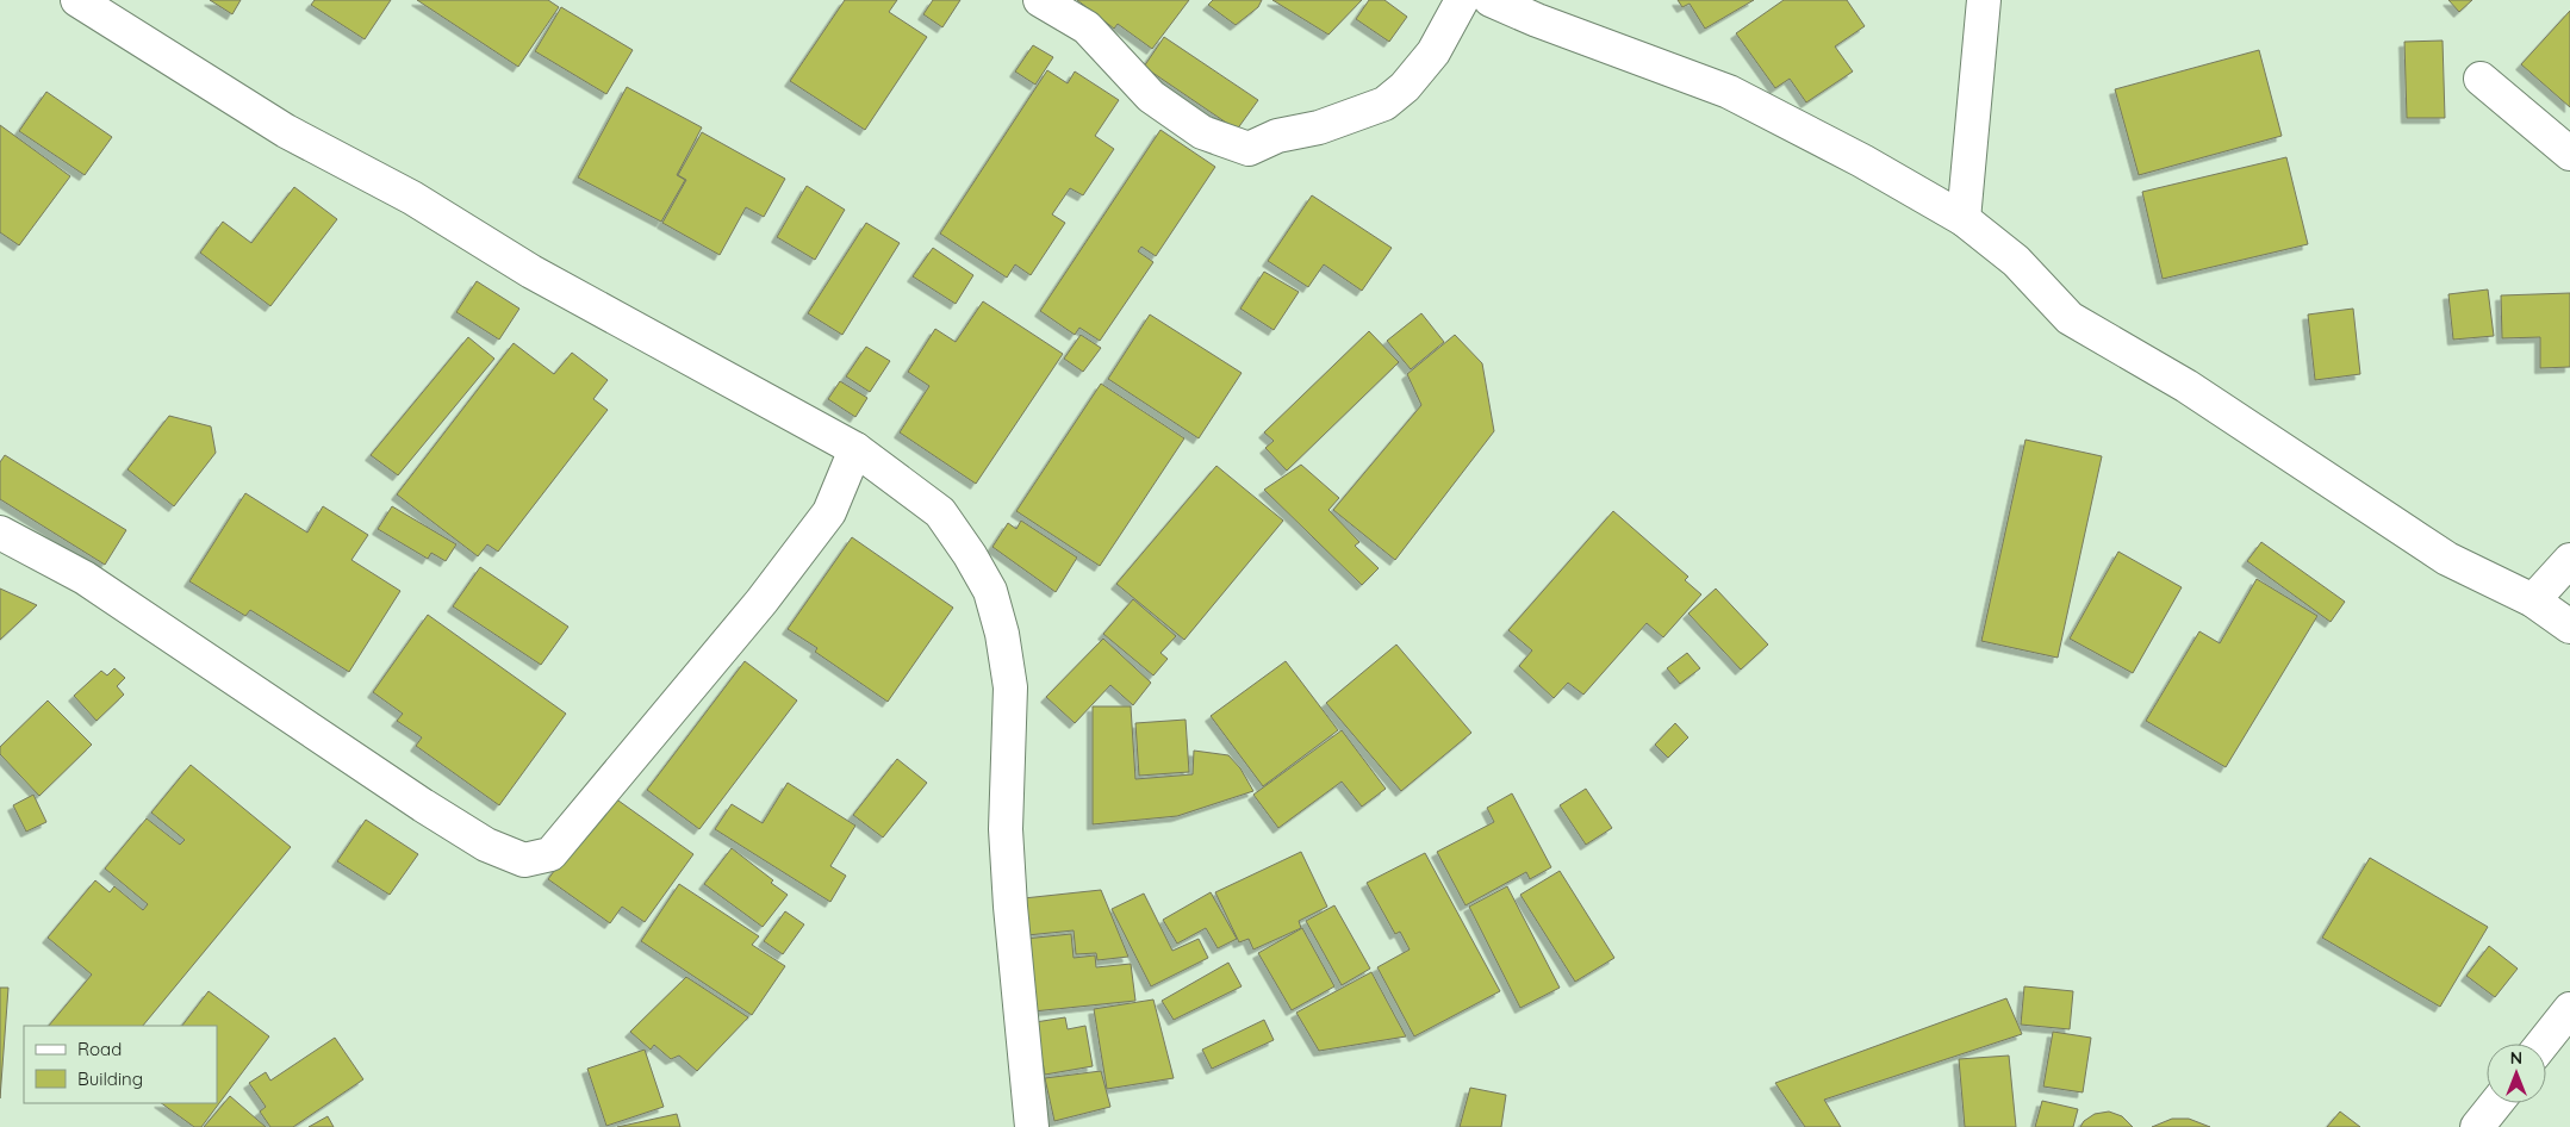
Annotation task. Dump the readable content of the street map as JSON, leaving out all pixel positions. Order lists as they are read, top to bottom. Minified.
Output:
{"legend":["Road","Building"],"north":"top"}
